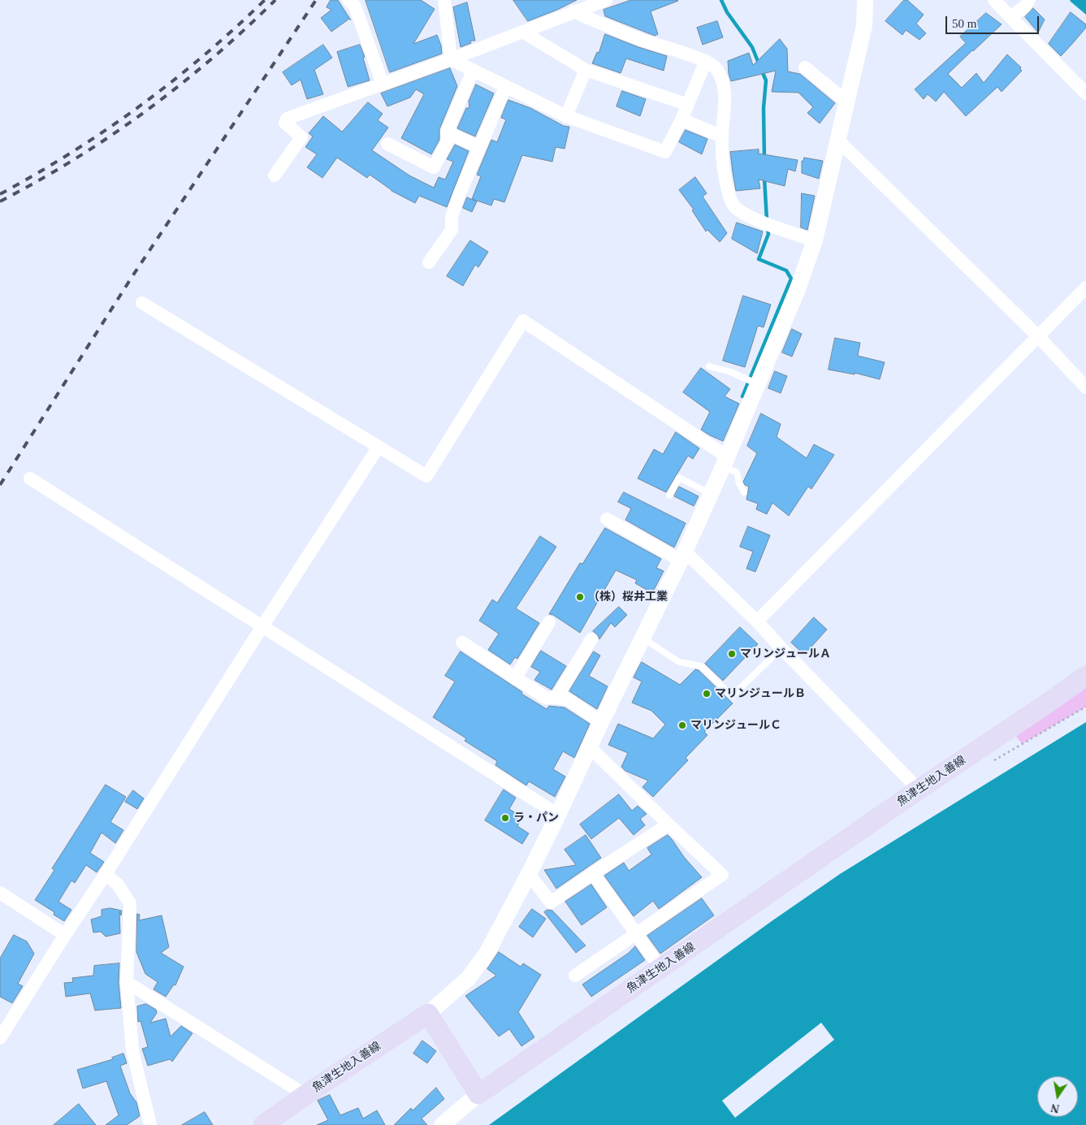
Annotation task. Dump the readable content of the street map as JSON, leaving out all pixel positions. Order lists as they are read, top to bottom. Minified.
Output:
{"streets":{"main road":["魚津生地入善線"]},"places":["（株）桜井工業","マリンジュールＡ","マリンジュールＢ","マリンジュールＣ","ラ・パン"],"scale_bar":"50 m","north":"bottom"}
